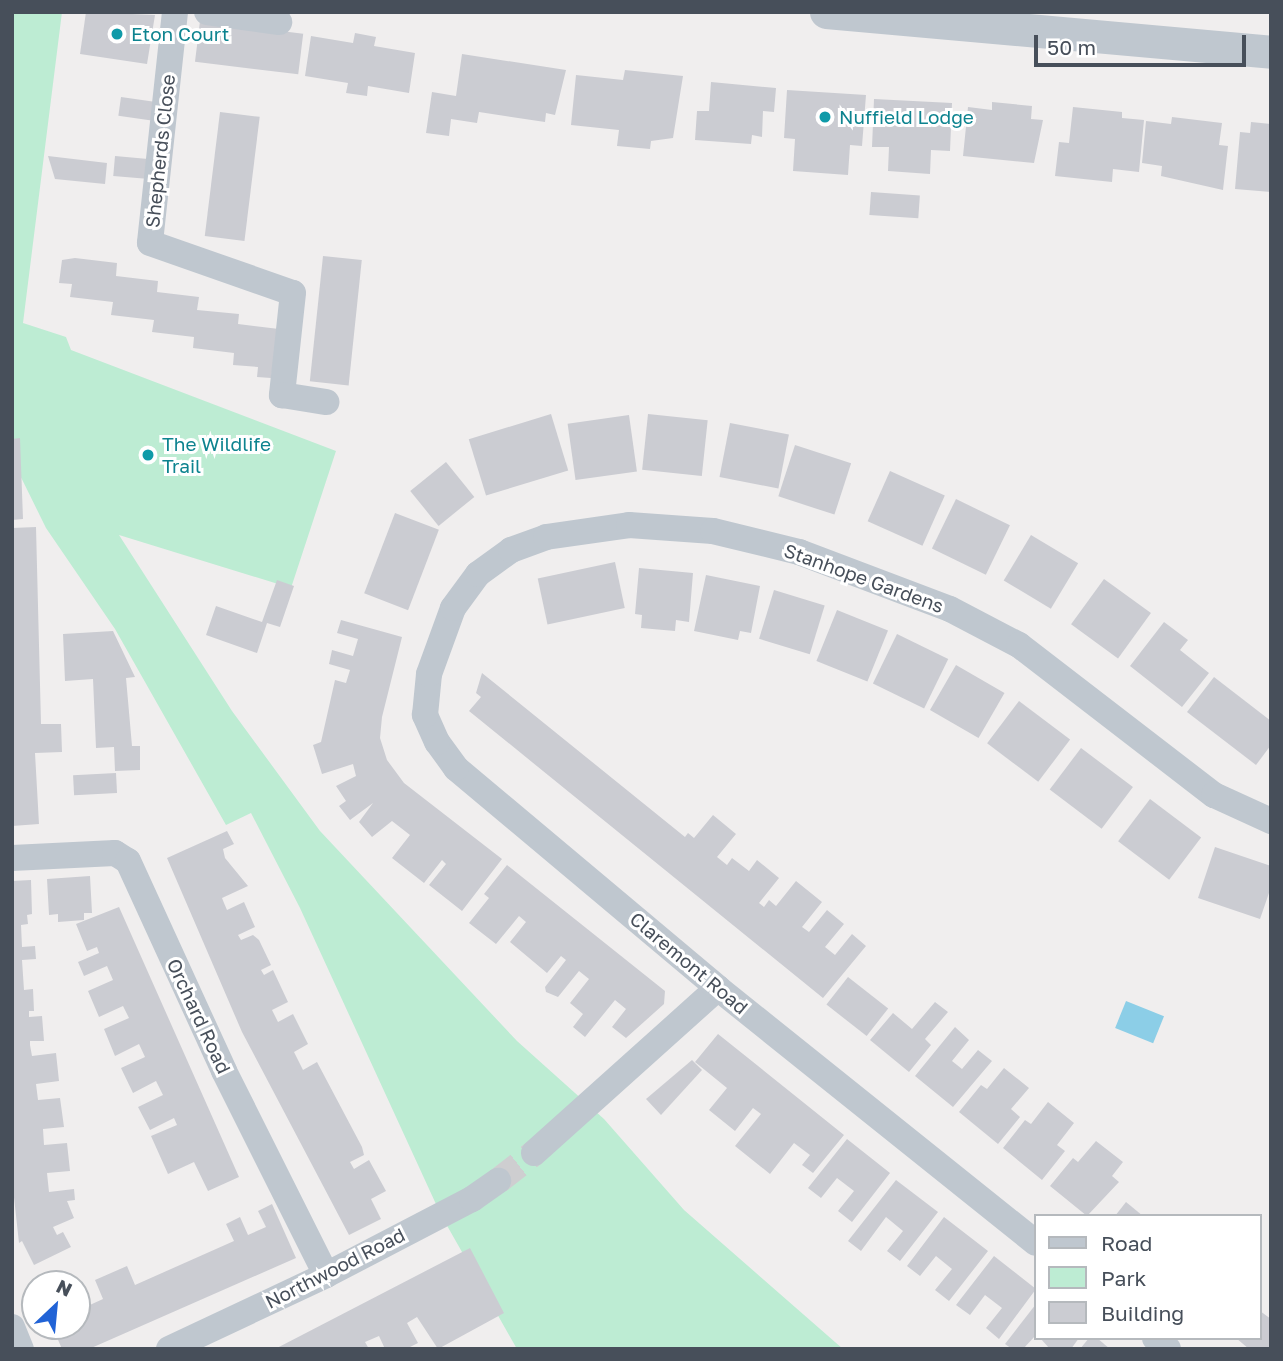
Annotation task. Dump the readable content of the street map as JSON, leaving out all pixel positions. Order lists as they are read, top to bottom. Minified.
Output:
{"streets":{"street":["Shepherds Close","Stanhope Gardens","Claremont Road","Orchard Road","Northwood Road"]},"crossings":[["Stanhope Gardens","Claremont Road"],["Orchard Road","Northwood Road"]],"places":["Eton Court","Nuffield Lodge","The Wildlife Trail"],"legend":["Road","Park","Building"],"scale_bar":"50 m","north":"top right"}
